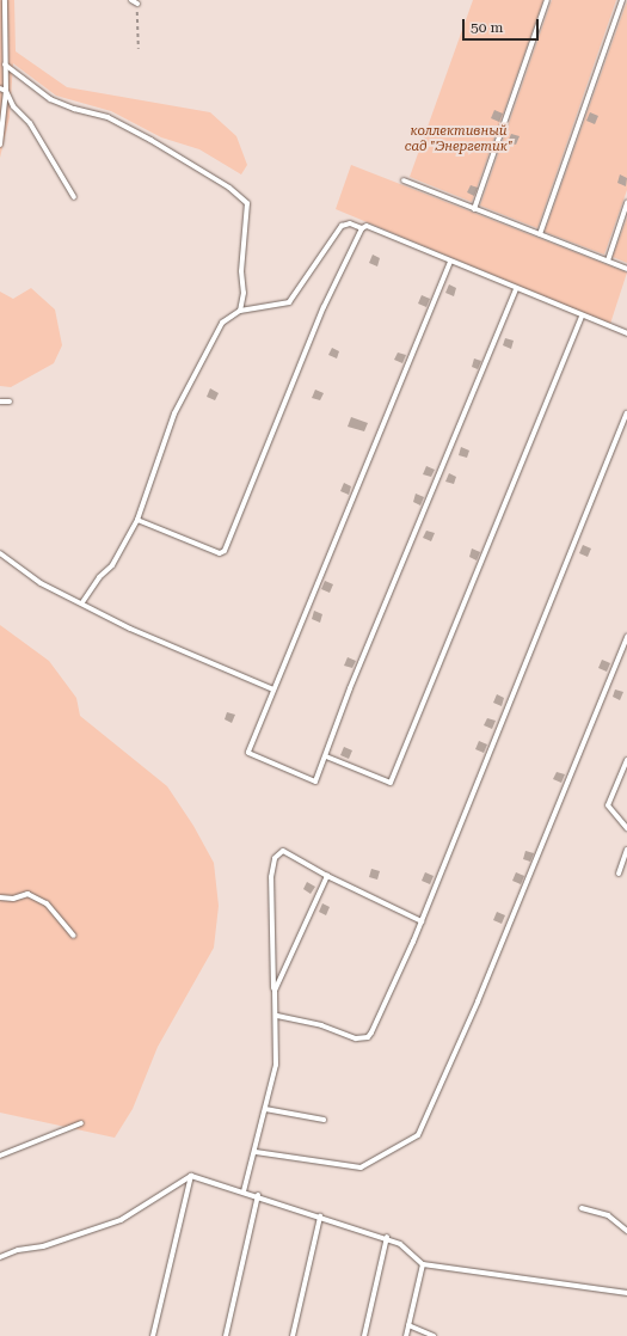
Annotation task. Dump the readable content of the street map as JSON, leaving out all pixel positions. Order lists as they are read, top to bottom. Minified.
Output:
{"parks":["коллективный сад \"Энергетик\""],"scale_bar":"50 m"}
